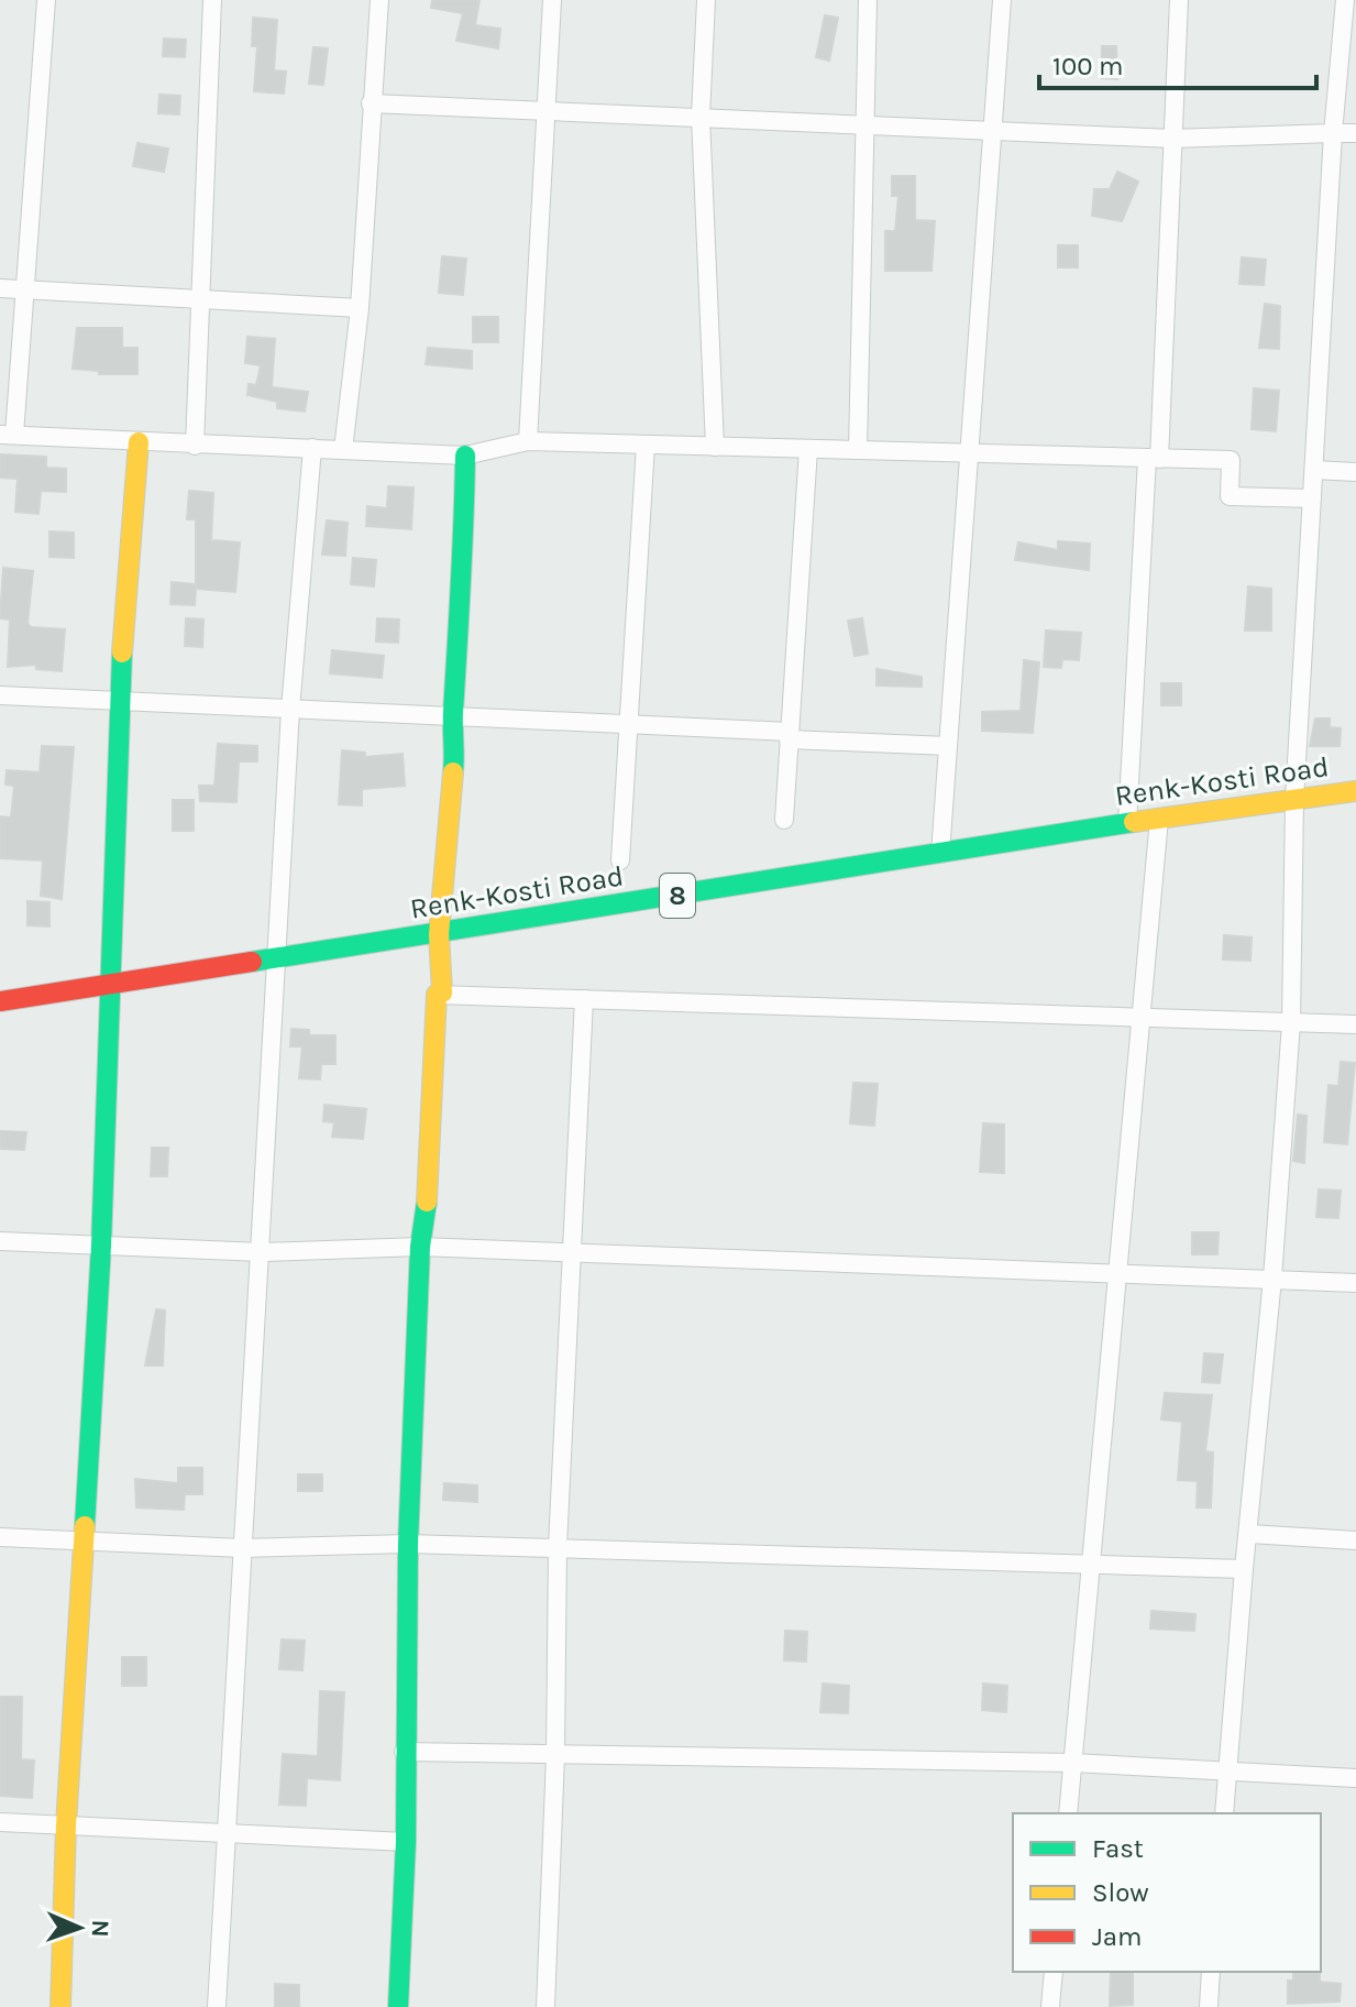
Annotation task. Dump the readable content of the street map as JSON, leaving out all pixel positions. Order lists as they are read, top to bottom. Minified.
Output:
{"streets":{"street":["Renk-Kosti Road","8"]},"legend":["Fast","Slow","Jam"],"scale_bar":"100 m","north":"right"}
